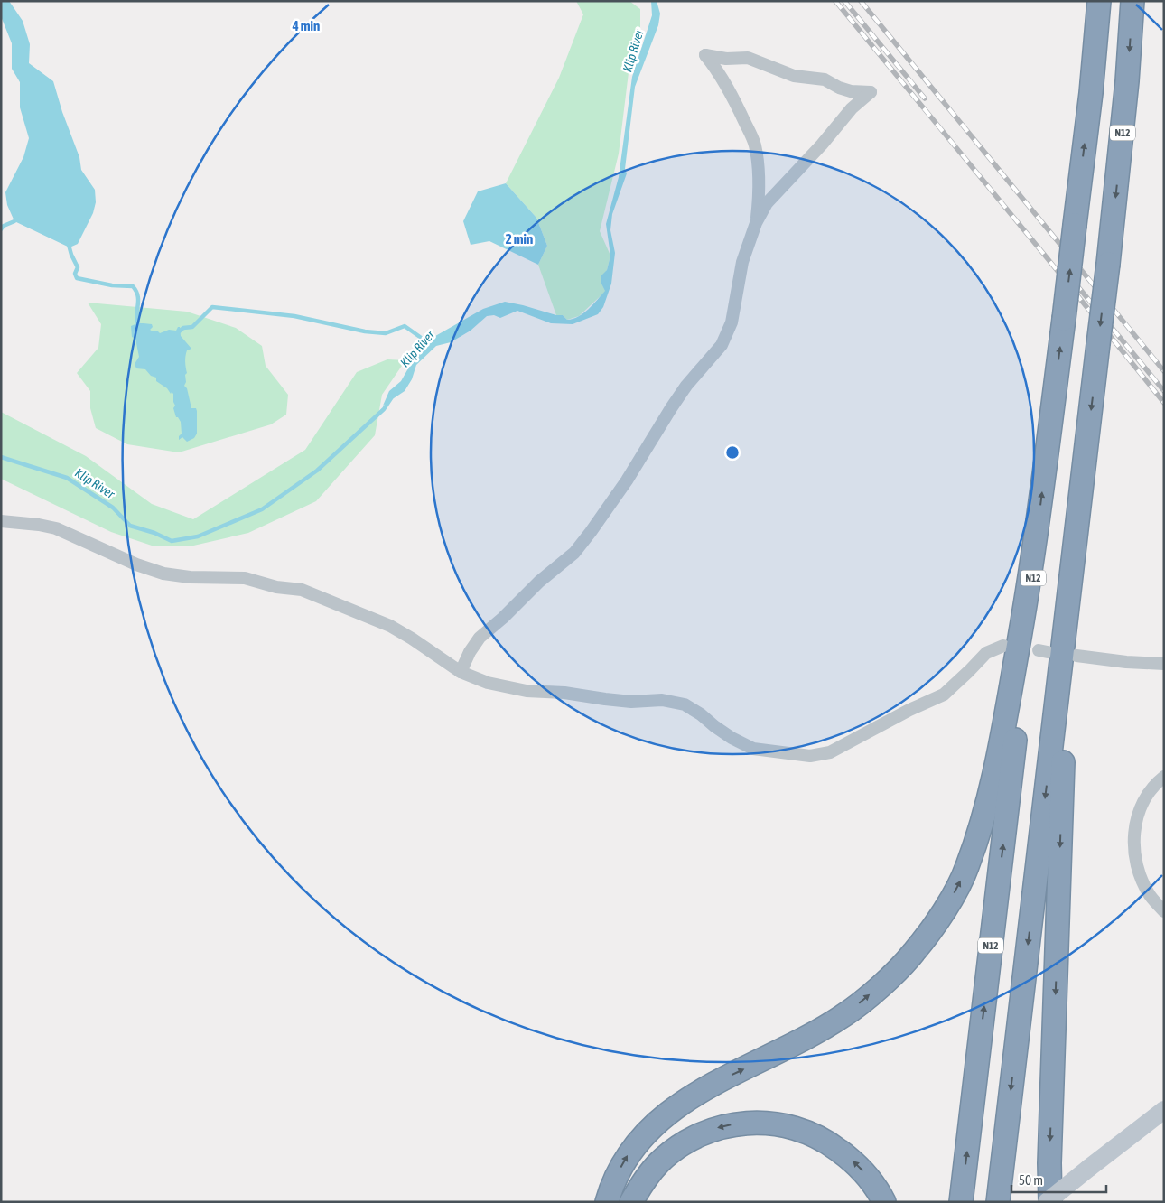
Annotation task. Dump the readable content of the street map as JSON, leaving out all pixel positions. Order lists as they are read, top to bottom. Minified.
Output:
{"streets":{"highway":["N12"]},"water":["Klip River"],"scale_bar":"50 m","rings":["4 min","2 min"]}
